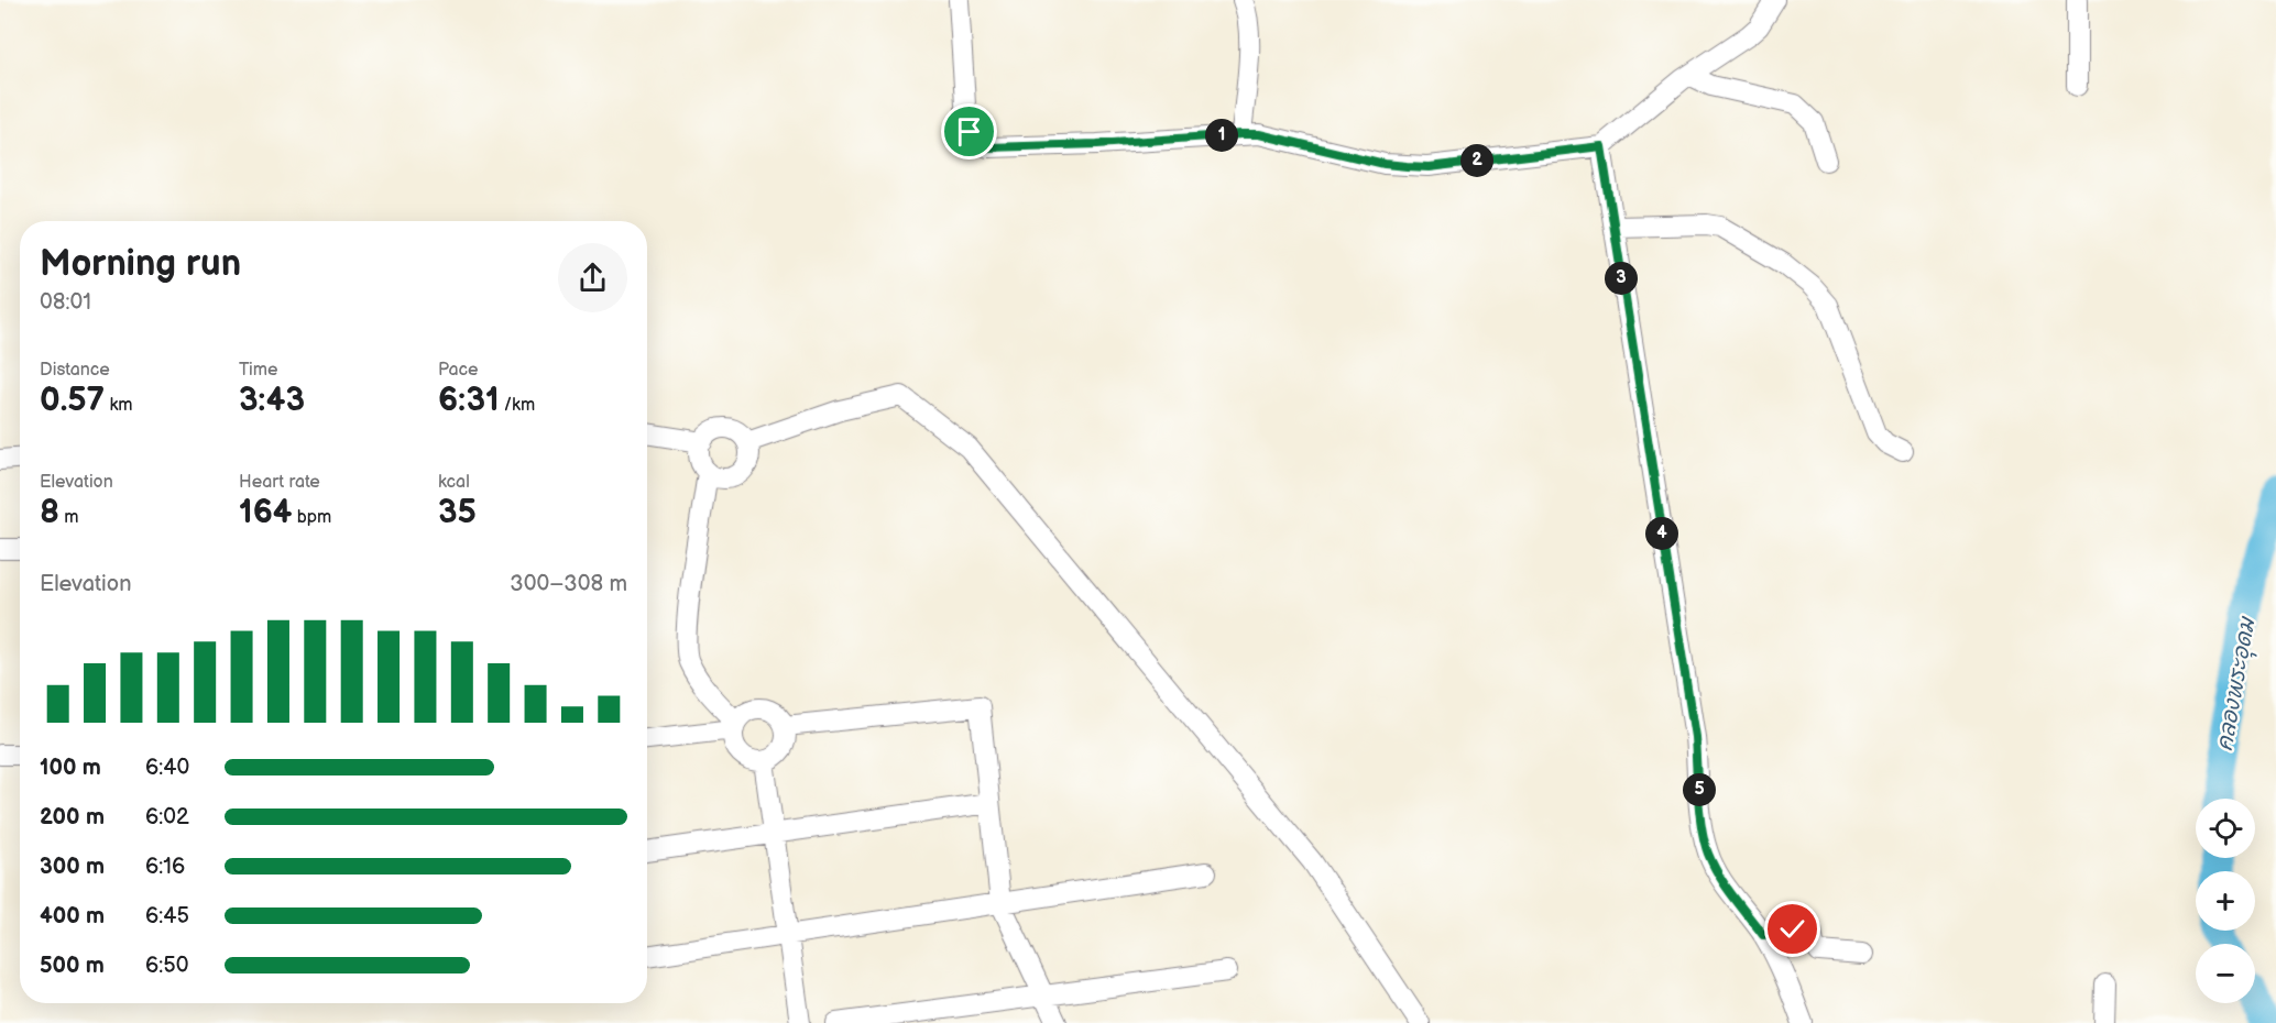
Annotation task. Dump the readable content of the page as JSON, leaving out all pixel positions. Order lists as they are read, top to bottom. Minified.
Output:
{"water":["คลองพระอุดม"],"page":{"pins":["1","2","3","4","5"],"heading":["Morning run","08:01"],"stats":[["Distance","0.57 km"],["Time","3:43"],["Pace","6:31 /km"],["Elevation","8 m"],["Heart rate","164 bpm"],["kcal","35"]],"chart":["Elevation","300–308 m"],"list":[{"name":"100 m","note":"6:40"},{"name":"200 m","note":"6:02"},{"name":"300 m","note":"6:16"},{"name":"400 m","note":"6:45"},{"name":"500 m","note":"6:50"}],"map_buttons":["+","−"]}}
